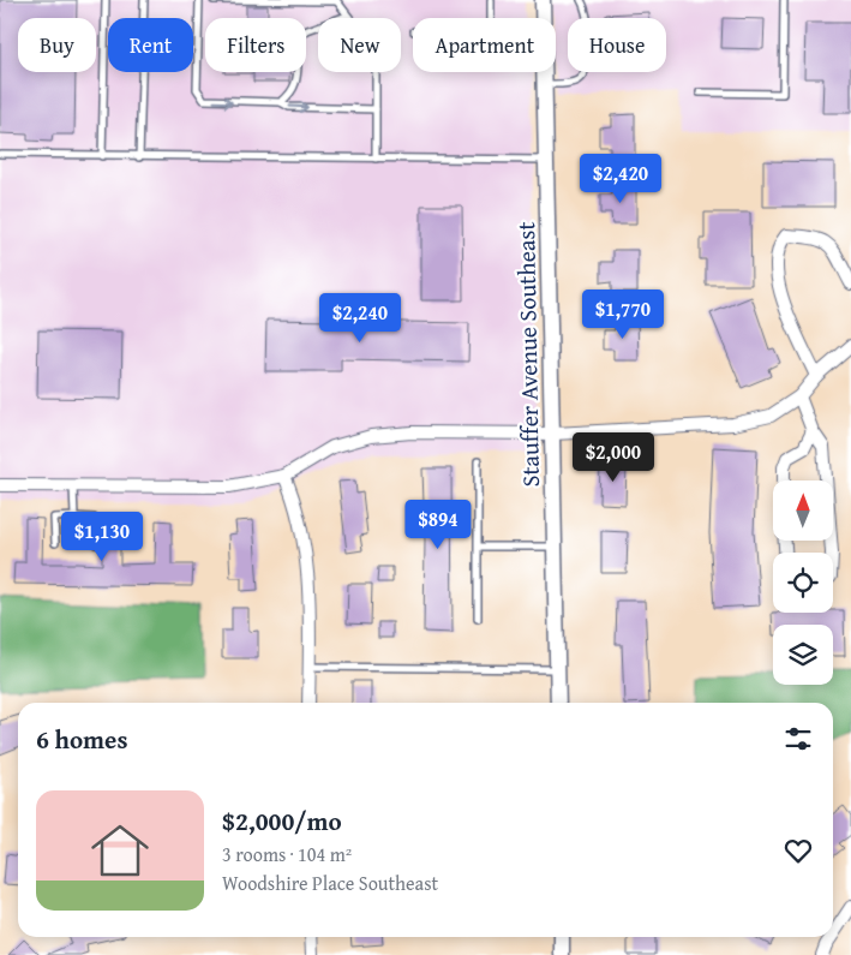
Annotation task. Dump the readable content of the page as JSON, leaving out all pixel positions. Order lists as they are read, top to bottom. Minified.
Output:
{"streets":{"street":["Stauffer Avenue Southeast"]},"north":"top","page":{"chip":["Buy","Rent","Filters","New","Apartment","House"],"price":["$2,420","$1,770","$2,240","$2,000","$894","$1,130"],"heading":"6 homes","list":[{"name":"$2,000/mo","note":"3 rooms · 104 m² · Woodshire Place Southeast"}]}}
